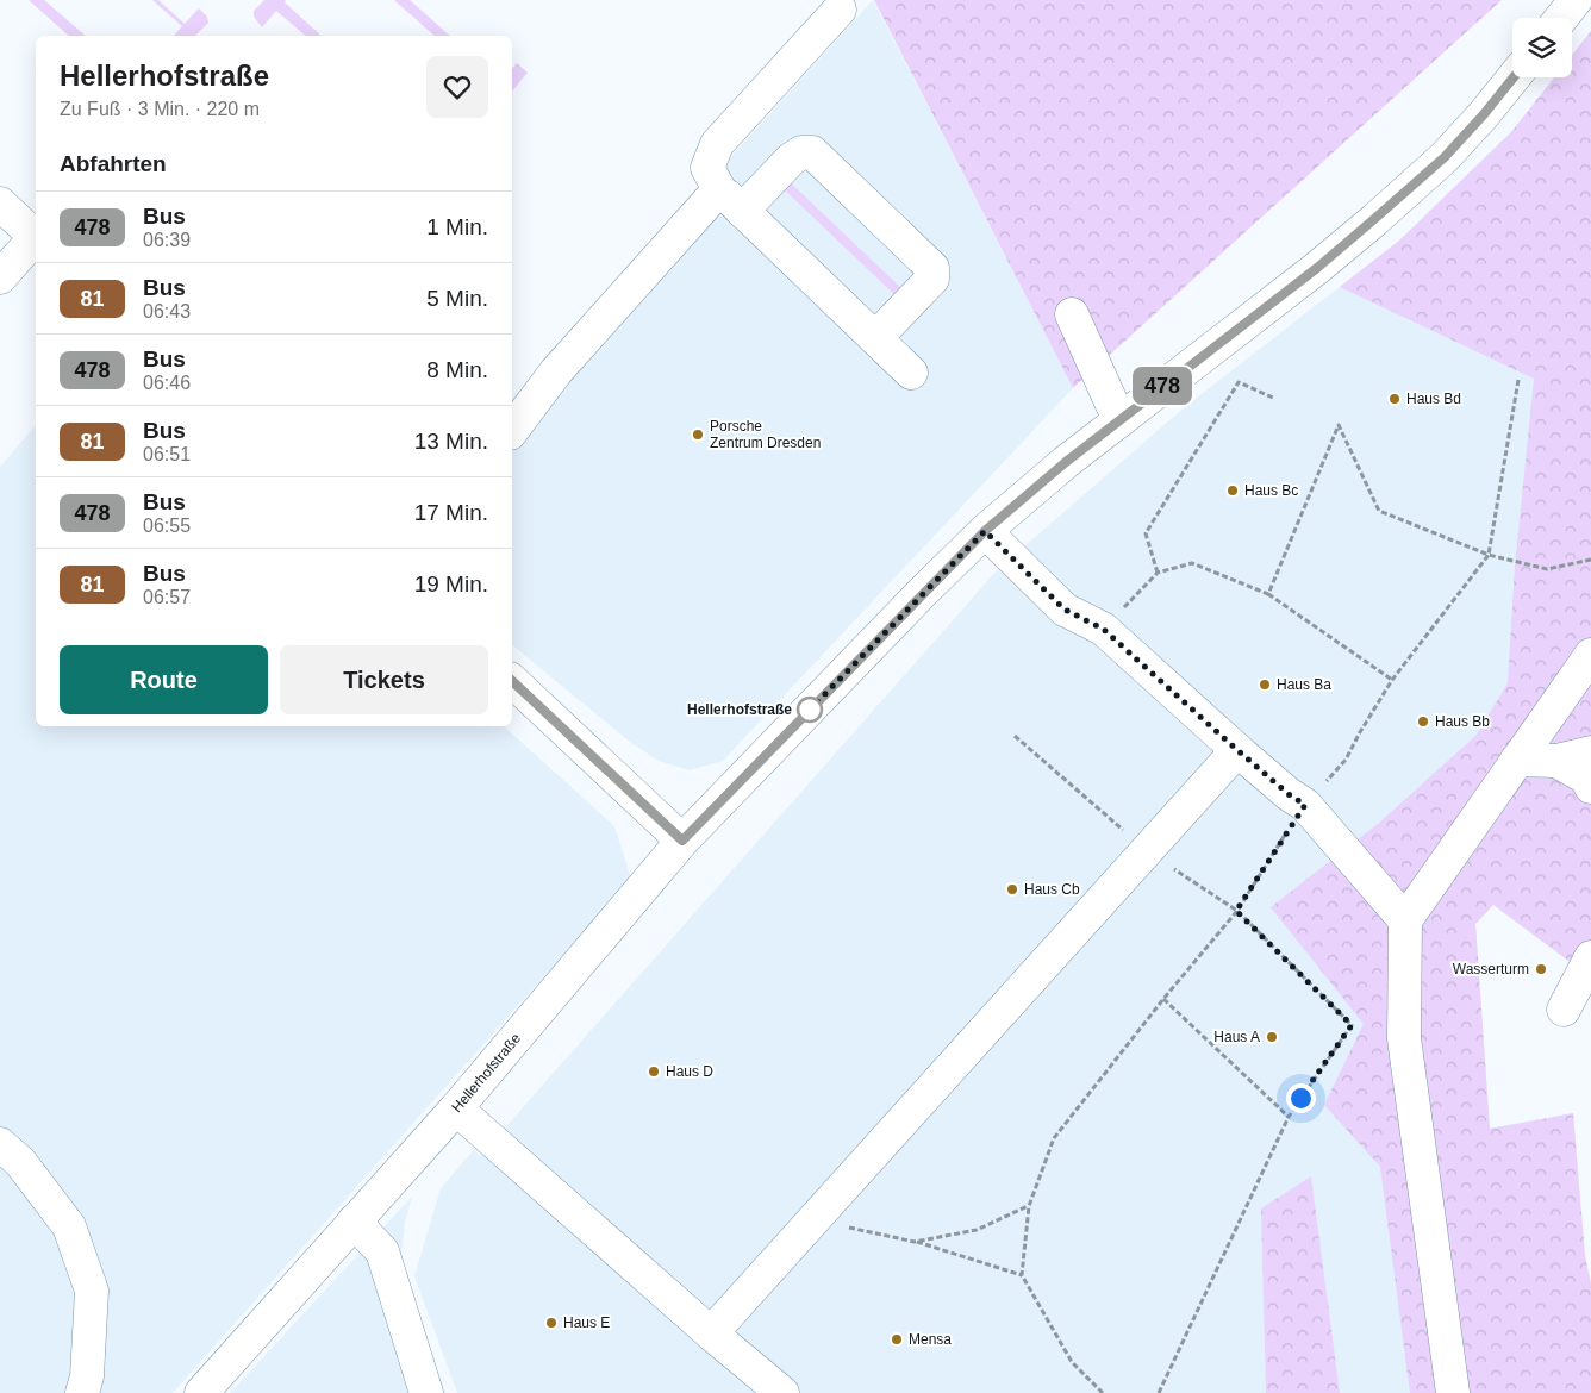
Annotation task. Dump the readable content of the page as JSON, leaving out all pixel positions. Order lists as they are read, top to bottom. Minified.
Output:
{"streets":{"street":["Hellerhofstraße"]},"places":["Haus Bd","Porsche Zentrum Dresden","Haus Bc","Haus Ba","Hellerhofstraße","Haus Bb","Haus Cb","Wasserturm","Haus A","Haus D","Haus E","Mensa"],"lines":["bus line 478"],"page":{"on_map":"478","heading":[["Hellerhofstraße","Zu Fuß · 3 Min. · 220 m"],"Abfahrten"],"list":[{"mark":"478","name":"Bus","note":"06:39","value":"1 Min."},{"mark":"81","name":"Bus","note":"06:43","value":"5 Min."},{"mark":"478","name":"Bus","note":"06:46","value":"8 Min."},{"mark":"81","name":"Bus","note":"06:51","value":"13 Min."},{"mark":"478","name":"Bus","note":"06:55","value":"17 Min."},{"mark":"81","name":"Bus","note":"06:57","value":"19 Min."}],"buttons":["Route","Tickets"]}}
